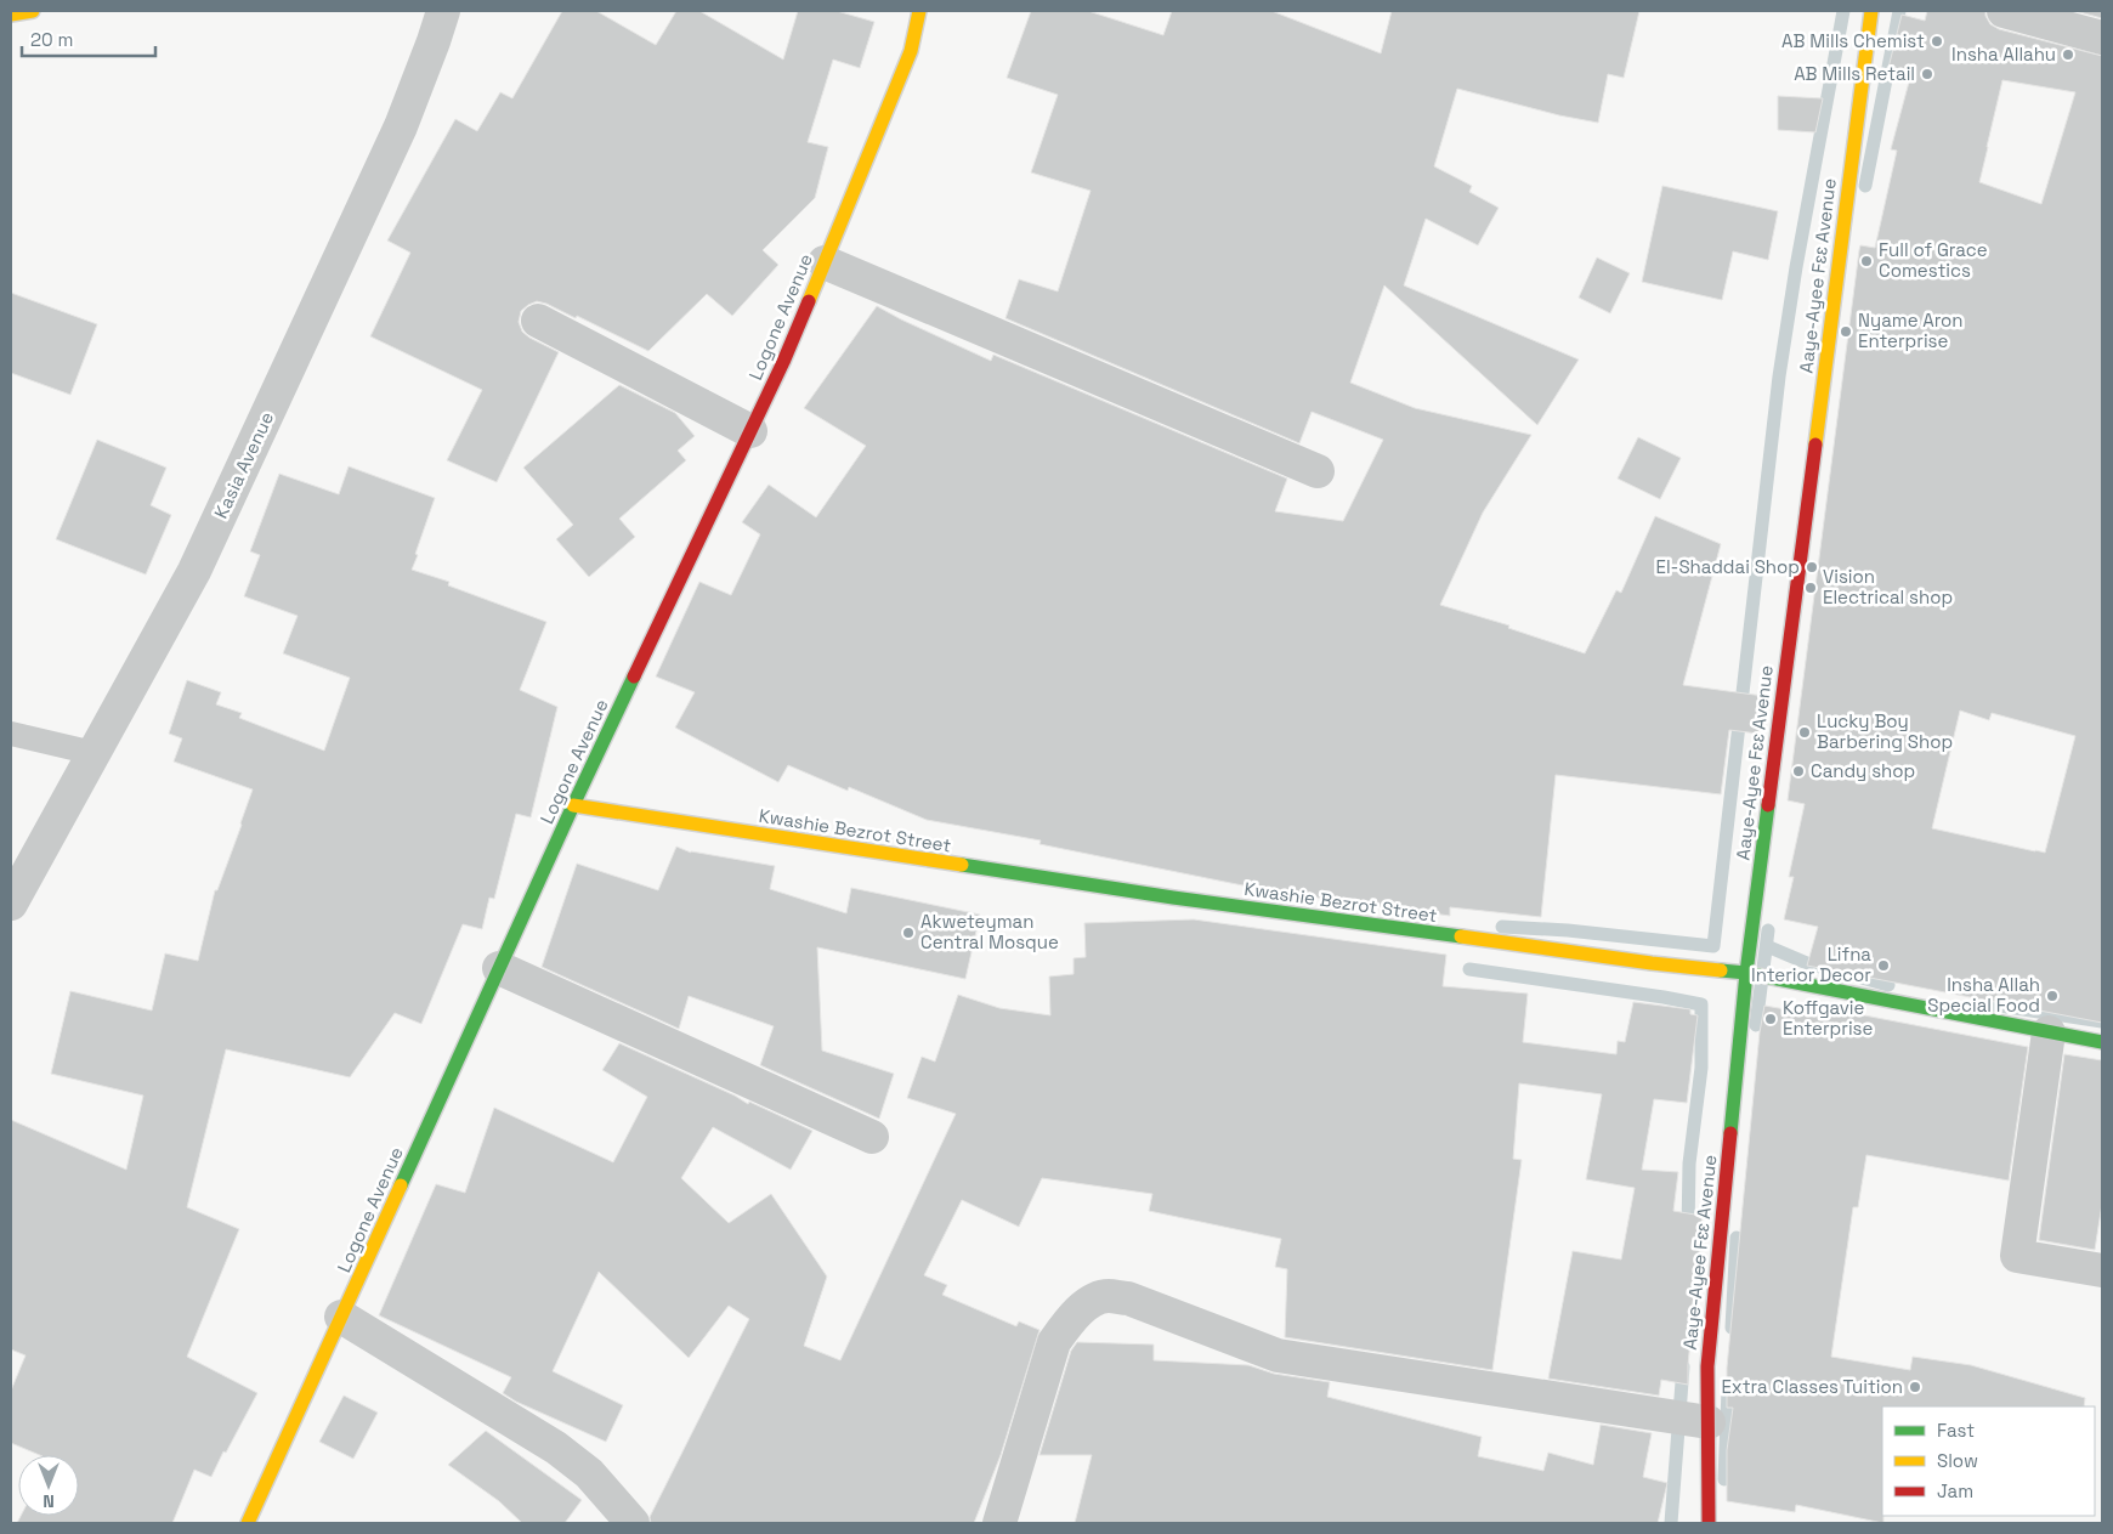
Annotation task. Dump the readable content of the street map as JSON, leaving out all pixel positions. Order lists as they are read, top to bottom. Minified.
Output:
{"streets":{"main road":["Aaye-Ayee Fɛɛ Avenue","Logone Avenue","Kwashie Bezrot Street"],"street":["Kasia Avenue"]},"crossings":[["Aaye-Ayee Fɛɛ Avenue","Kwashie Bezrot Street"],["Logone Avenue","Kwashie Bezrot Street"]],"places":["AB Mills Chemist","Insha Allahu","AB Mills Retail","Full of Grace Comestics","Nyame Aron Enterprise","El-Shaddai Shop","Vision Electrical shop","Lucky Boy Barbering Shop","Candy shop","Akweteyman Central Mosque","Lifna Interior Decor","Insha Allah Special Food","Koffgavie Enterprise","Extra Classes Tuition"],"legend":["Fast","Slow","Jam"],"scale_bar":"20 m","north":"bottom"}
